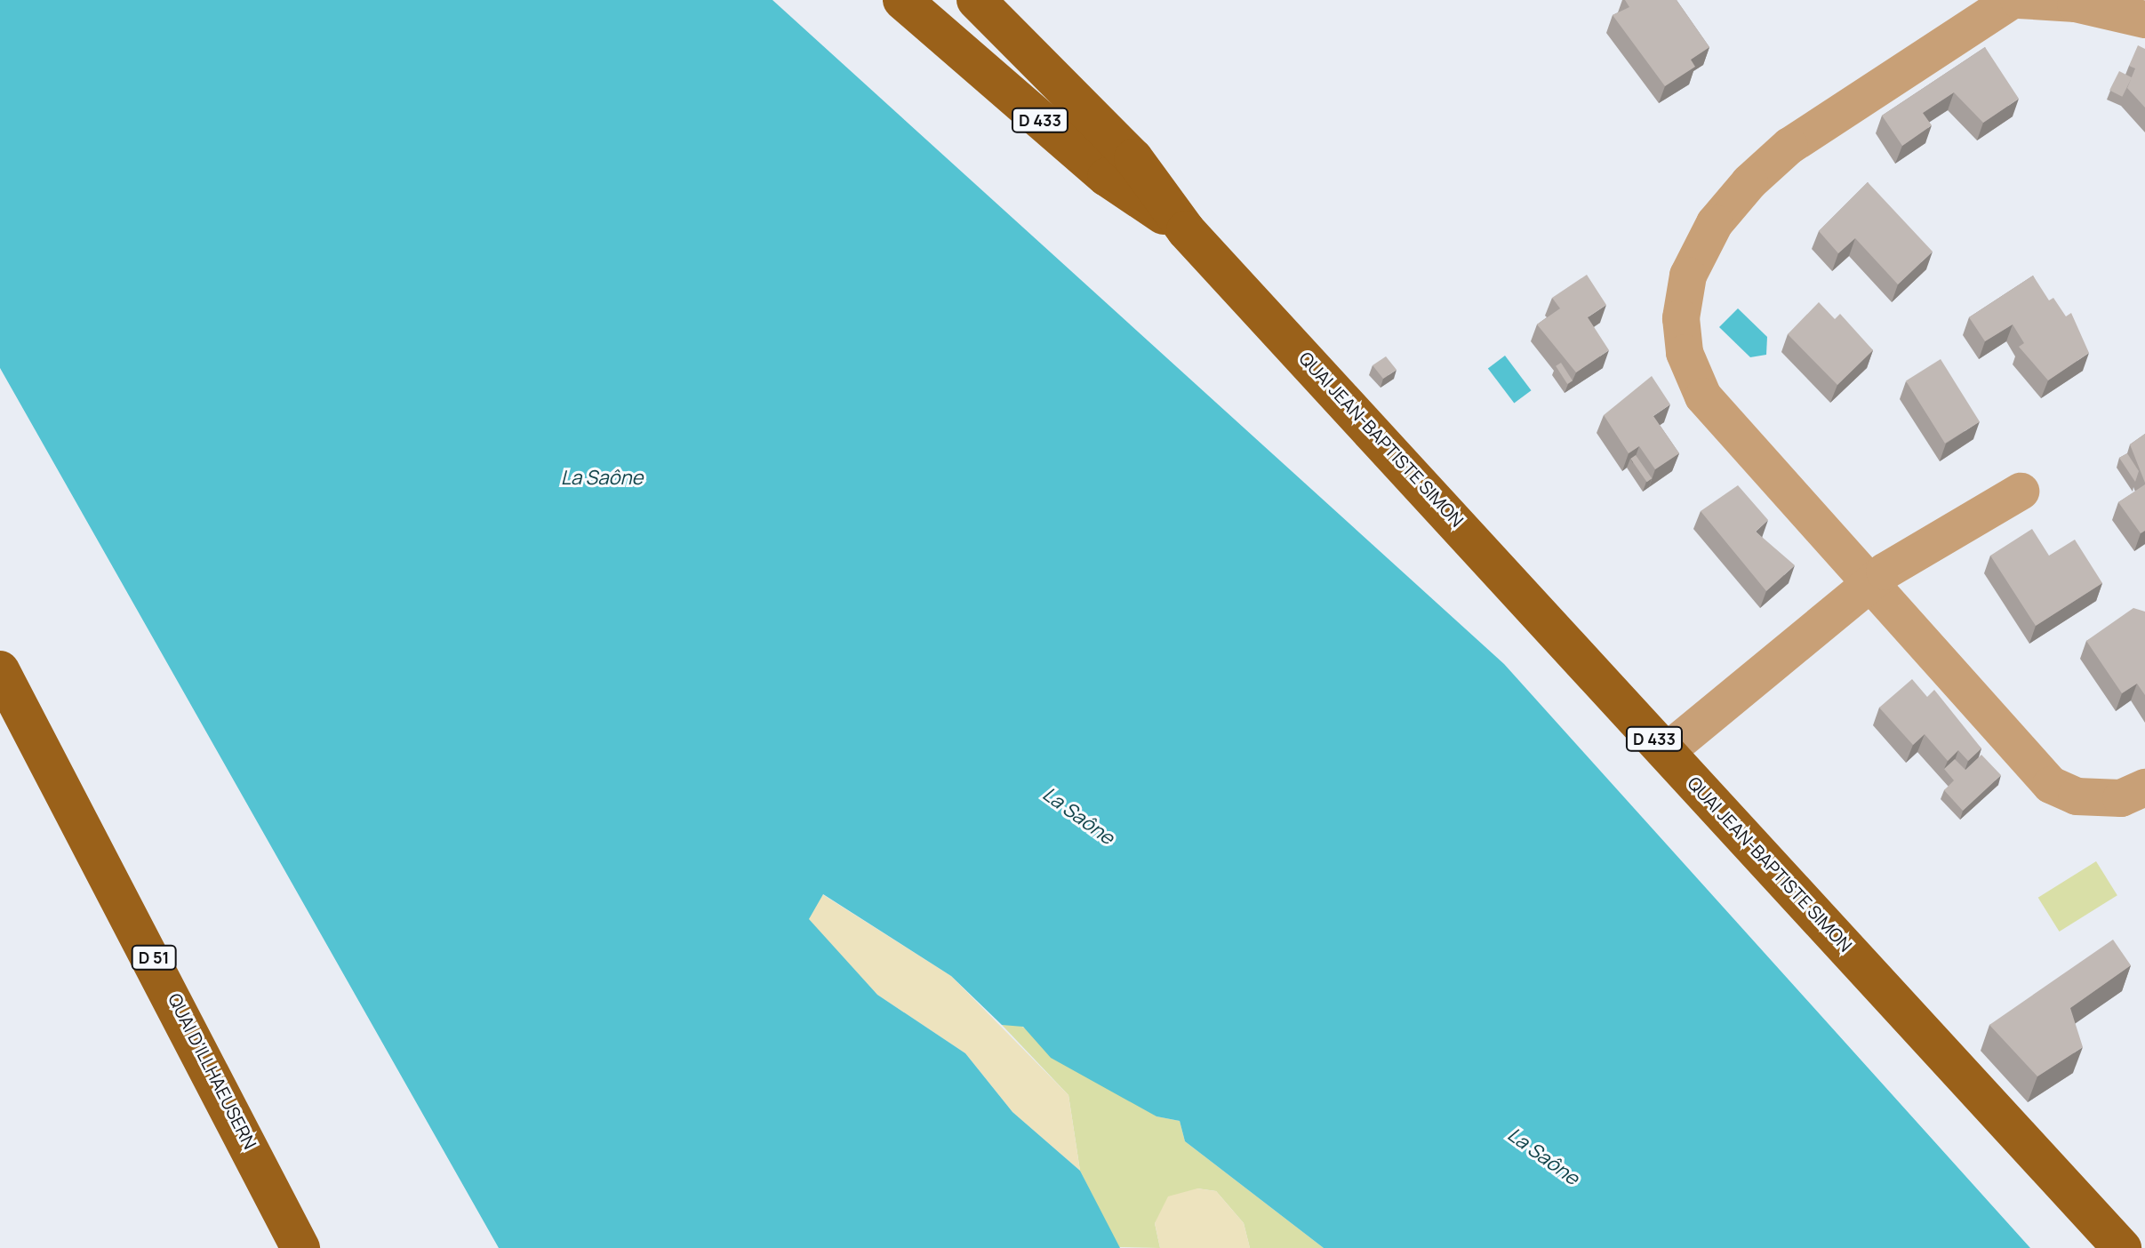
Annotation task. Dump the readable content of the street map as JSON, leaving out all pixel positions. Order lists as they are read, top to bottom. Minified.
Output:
{"streets":{"main road":["D 433","QUAI JEAN-BAPTISTE SIMON","D 51","QUAI D'ILLHAEUSERN"]},"water":["La Saône"]}
